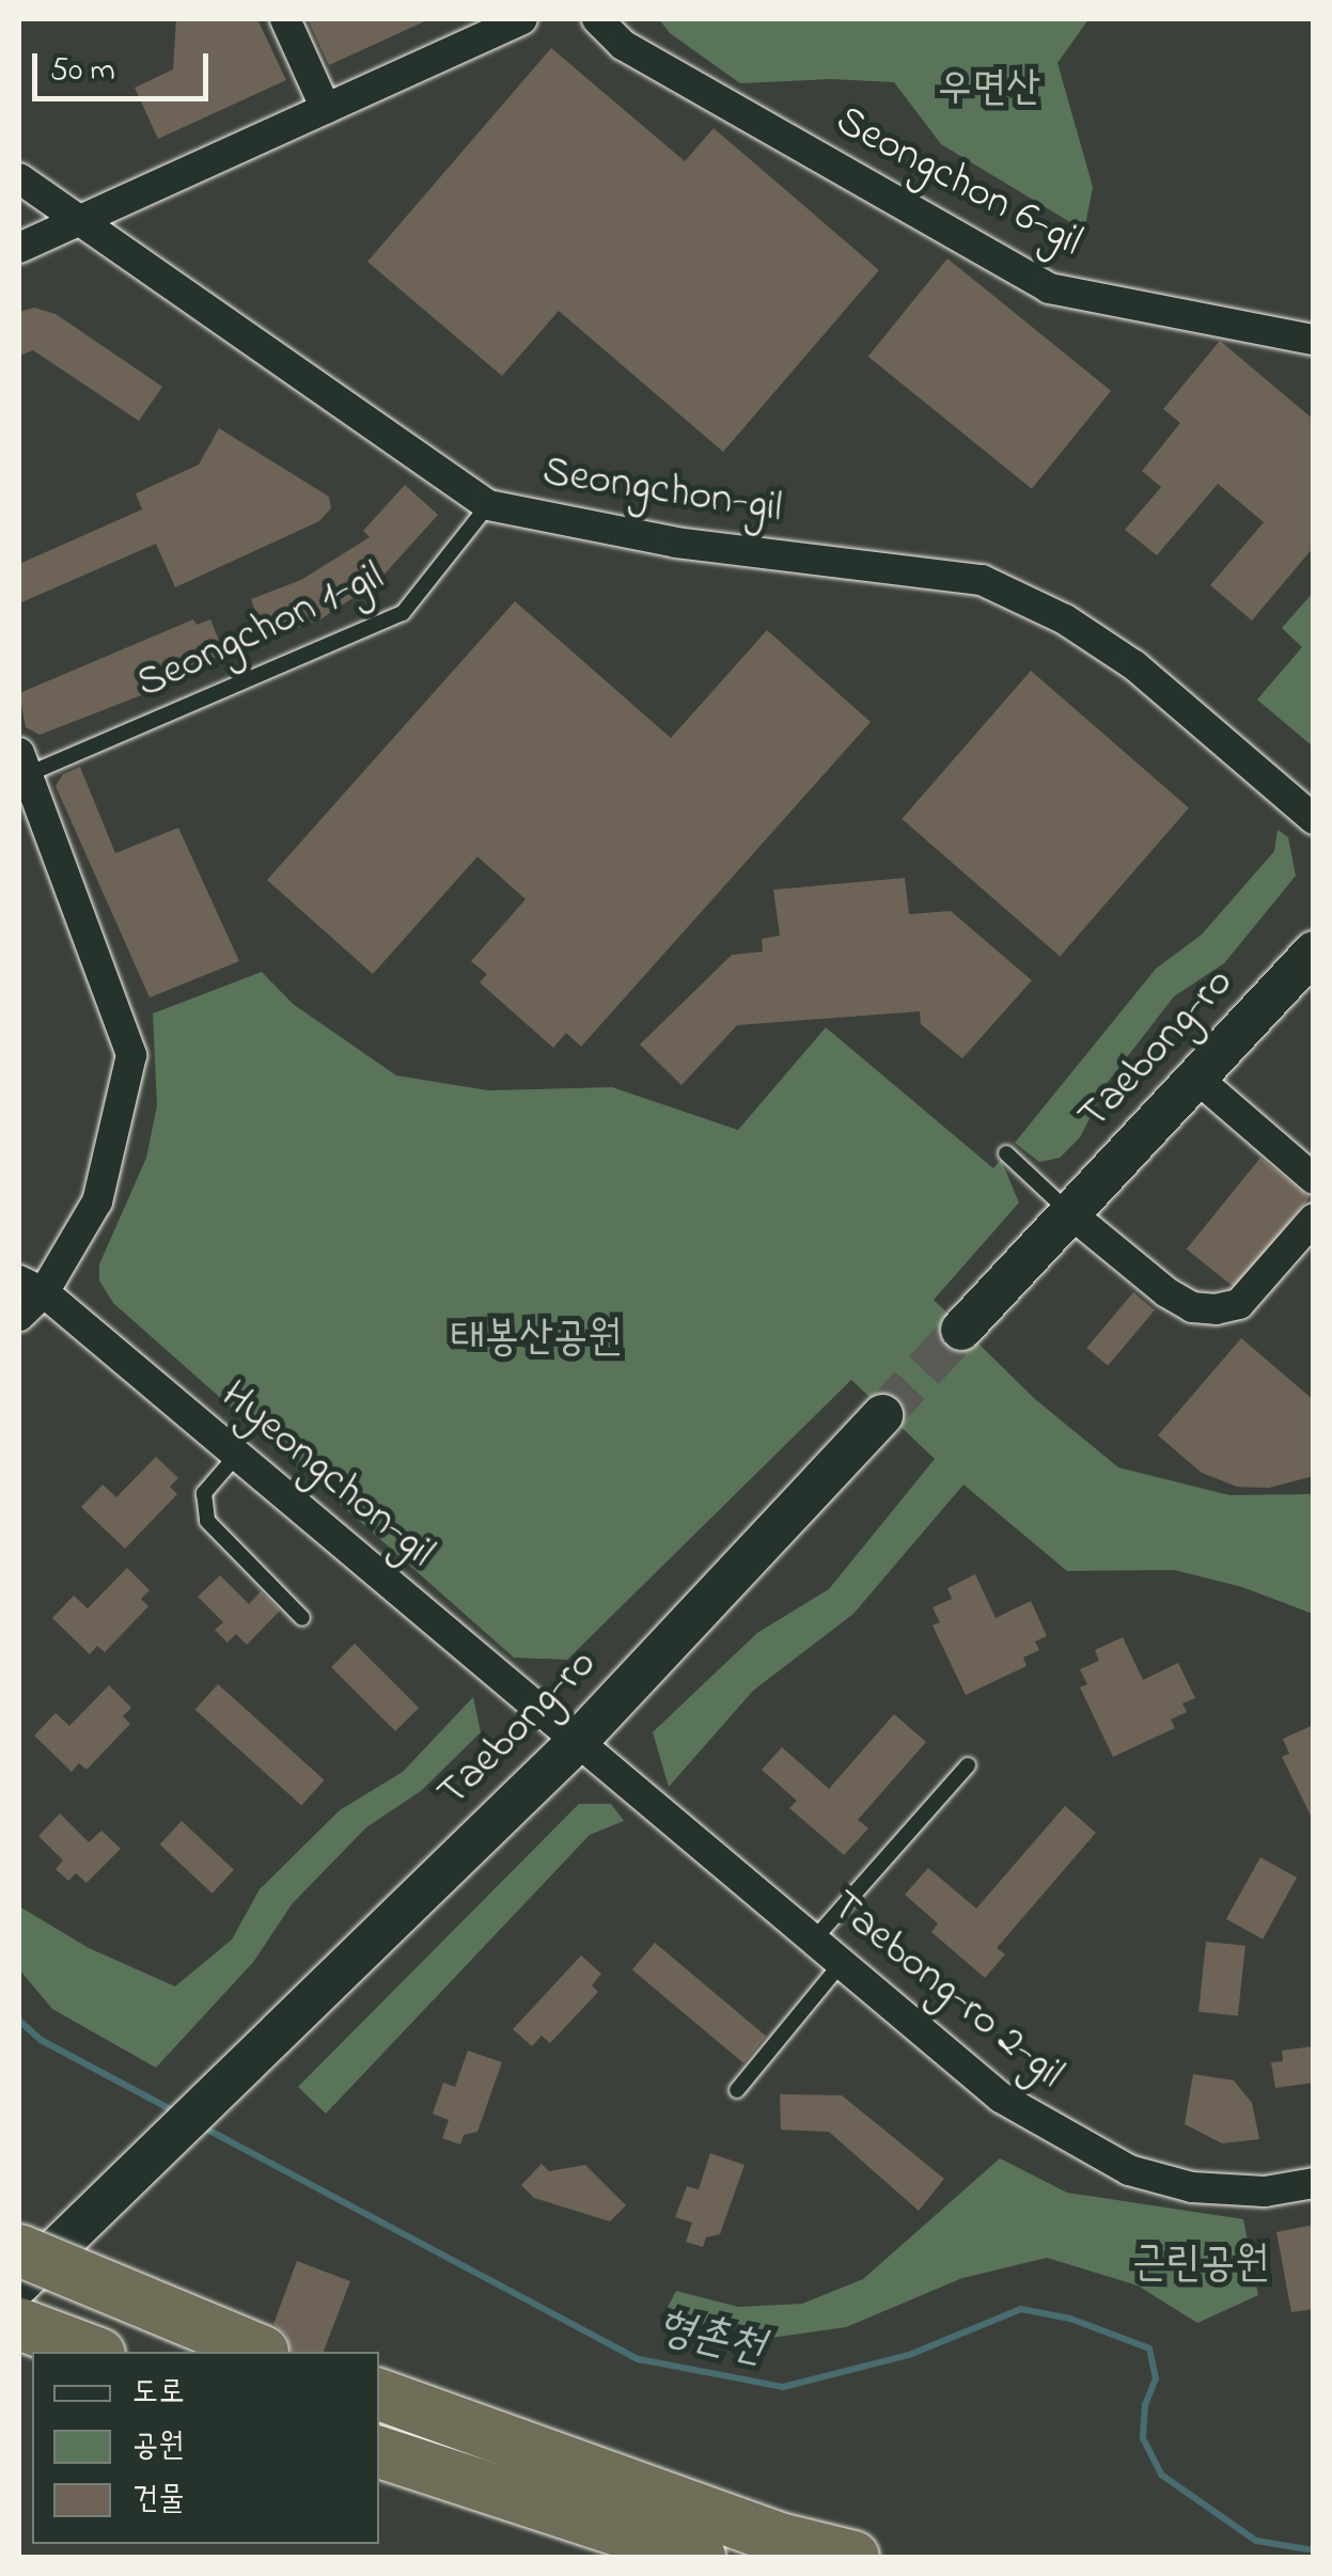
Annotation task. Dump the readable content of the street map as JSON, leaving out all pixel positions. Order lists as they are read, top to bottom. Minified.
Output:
{"streets":{"street":["Seongchon 6-gil","Seongchon-gil","Taebong-ro","Hyeongchon-gil","Taebong-ro 2-gil"],"lane":["Seongchon 1-gil"]},"crossings":[["Seongchon-gil","Seongchon 1-gil"],["Taebong-ro","Hyeongchon-gil"],["Taebong-ro","Taebong-ro 2-gil"],["Hyeongchon-gil","Taebong-ro 2-gil"]],"water":["형촌천"],"parks":["우면산","태봉산공원","근린공원"],"legend":["도로","공원","건물"],"scale_bar":"50 m"}
